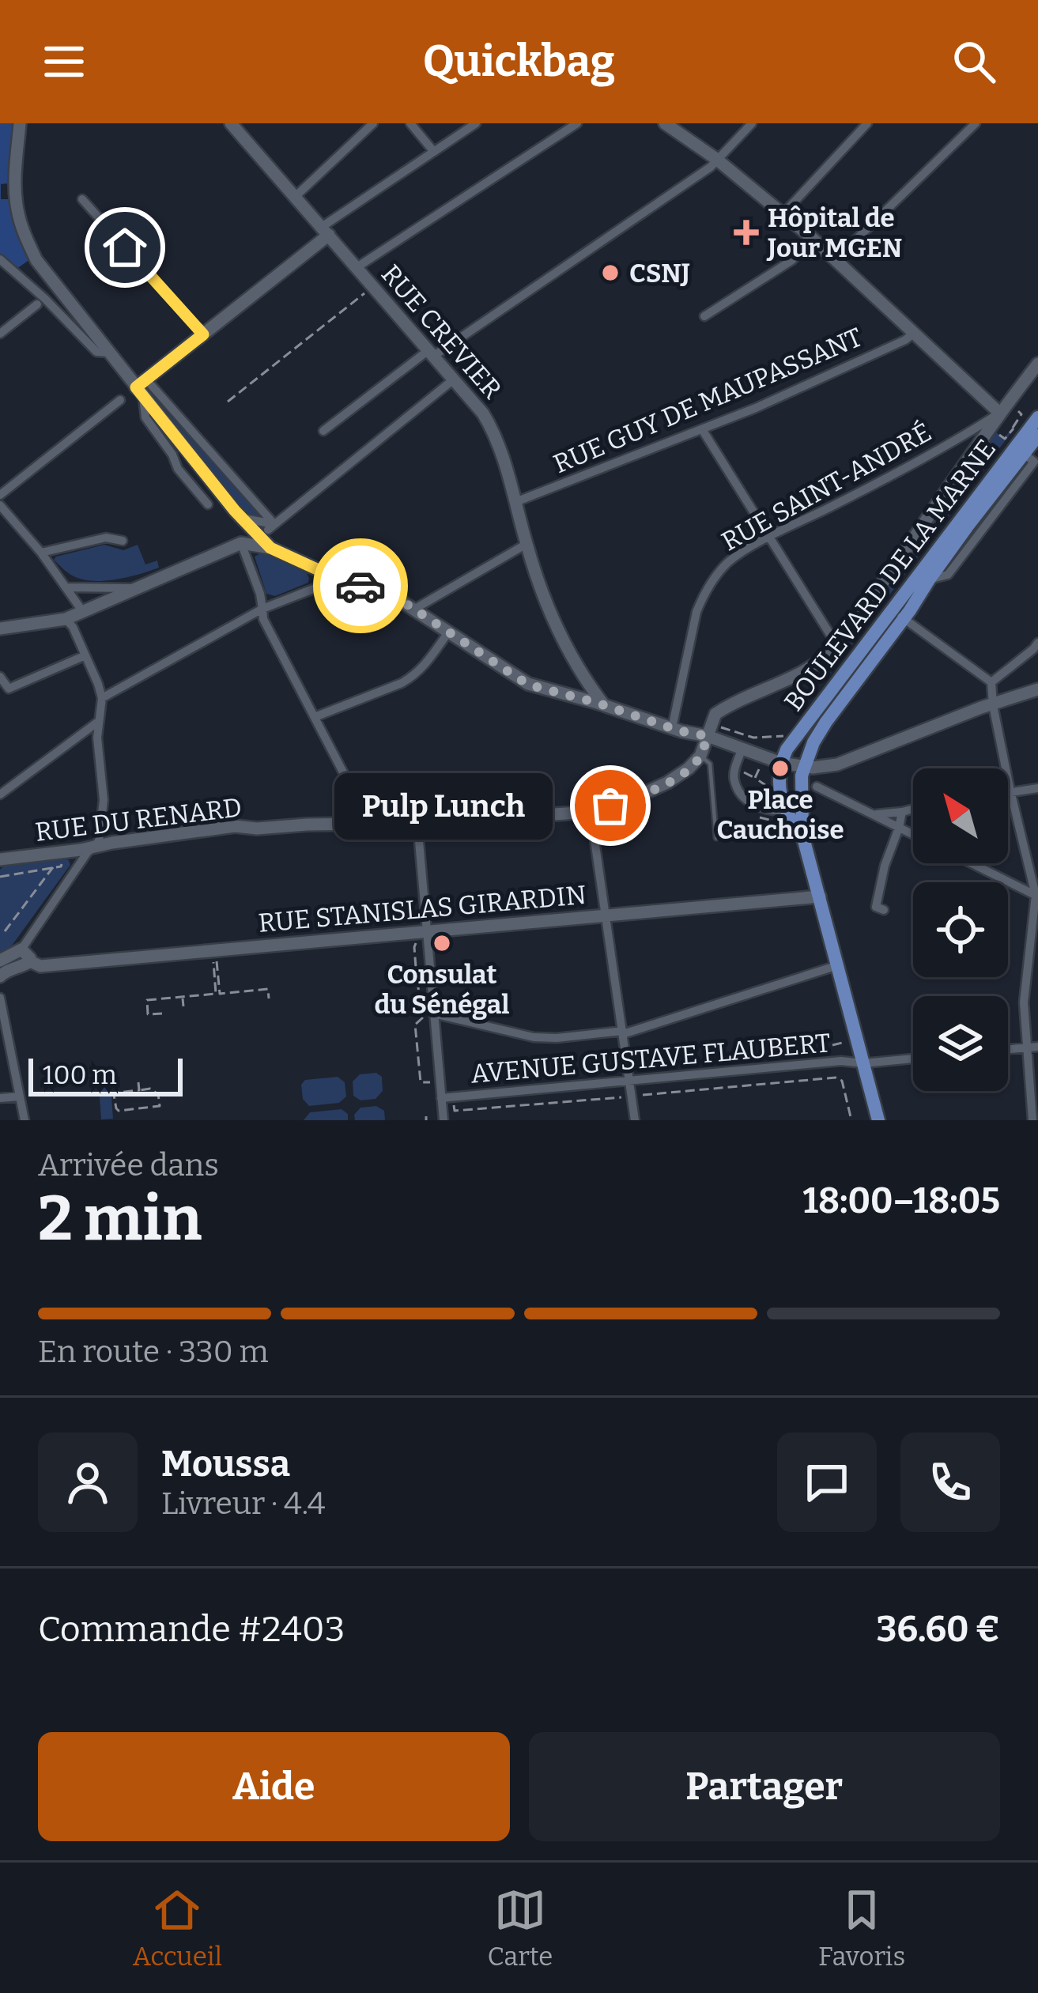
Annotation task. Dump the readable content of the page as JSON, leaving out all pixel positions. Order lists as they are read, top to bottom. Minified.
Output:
{"streets":{"main road":["BOULEVARD DE LA MARNE"],"street":["RUE CREVIER","RUE GUY DE MAUPASSANT","RUE SAINT-ANDRÉ","RUE DU RENARD","RUE STANISLAS GIRARDIN","AVENUE GUSTAVE FLAUBERT"]},"crossings":[["RUE CREVIER","RUE GUY DE MAUPASSANT"]],"places":{"health":["Hôpital de Jour MGEN"],"other":["CSNJ","Place Cauchoise","Pulp Lunch","Consulat du Sénégal"]},"scale_bar":"100 m","north":"top left","page":{"header":"Quickbag","bubble":"Pulp Lunch","scale":"100 m","heading":["2 min","Arrivée dans","18:00–18:05"],"panel":["Moussa","Livreur · 4.4","Commande #2403","36.60 €"],"bar":"En route · 330 m","buttons":["Aide","Partager"],"tabs":["Accueil","Carte","Favoris"]}}
